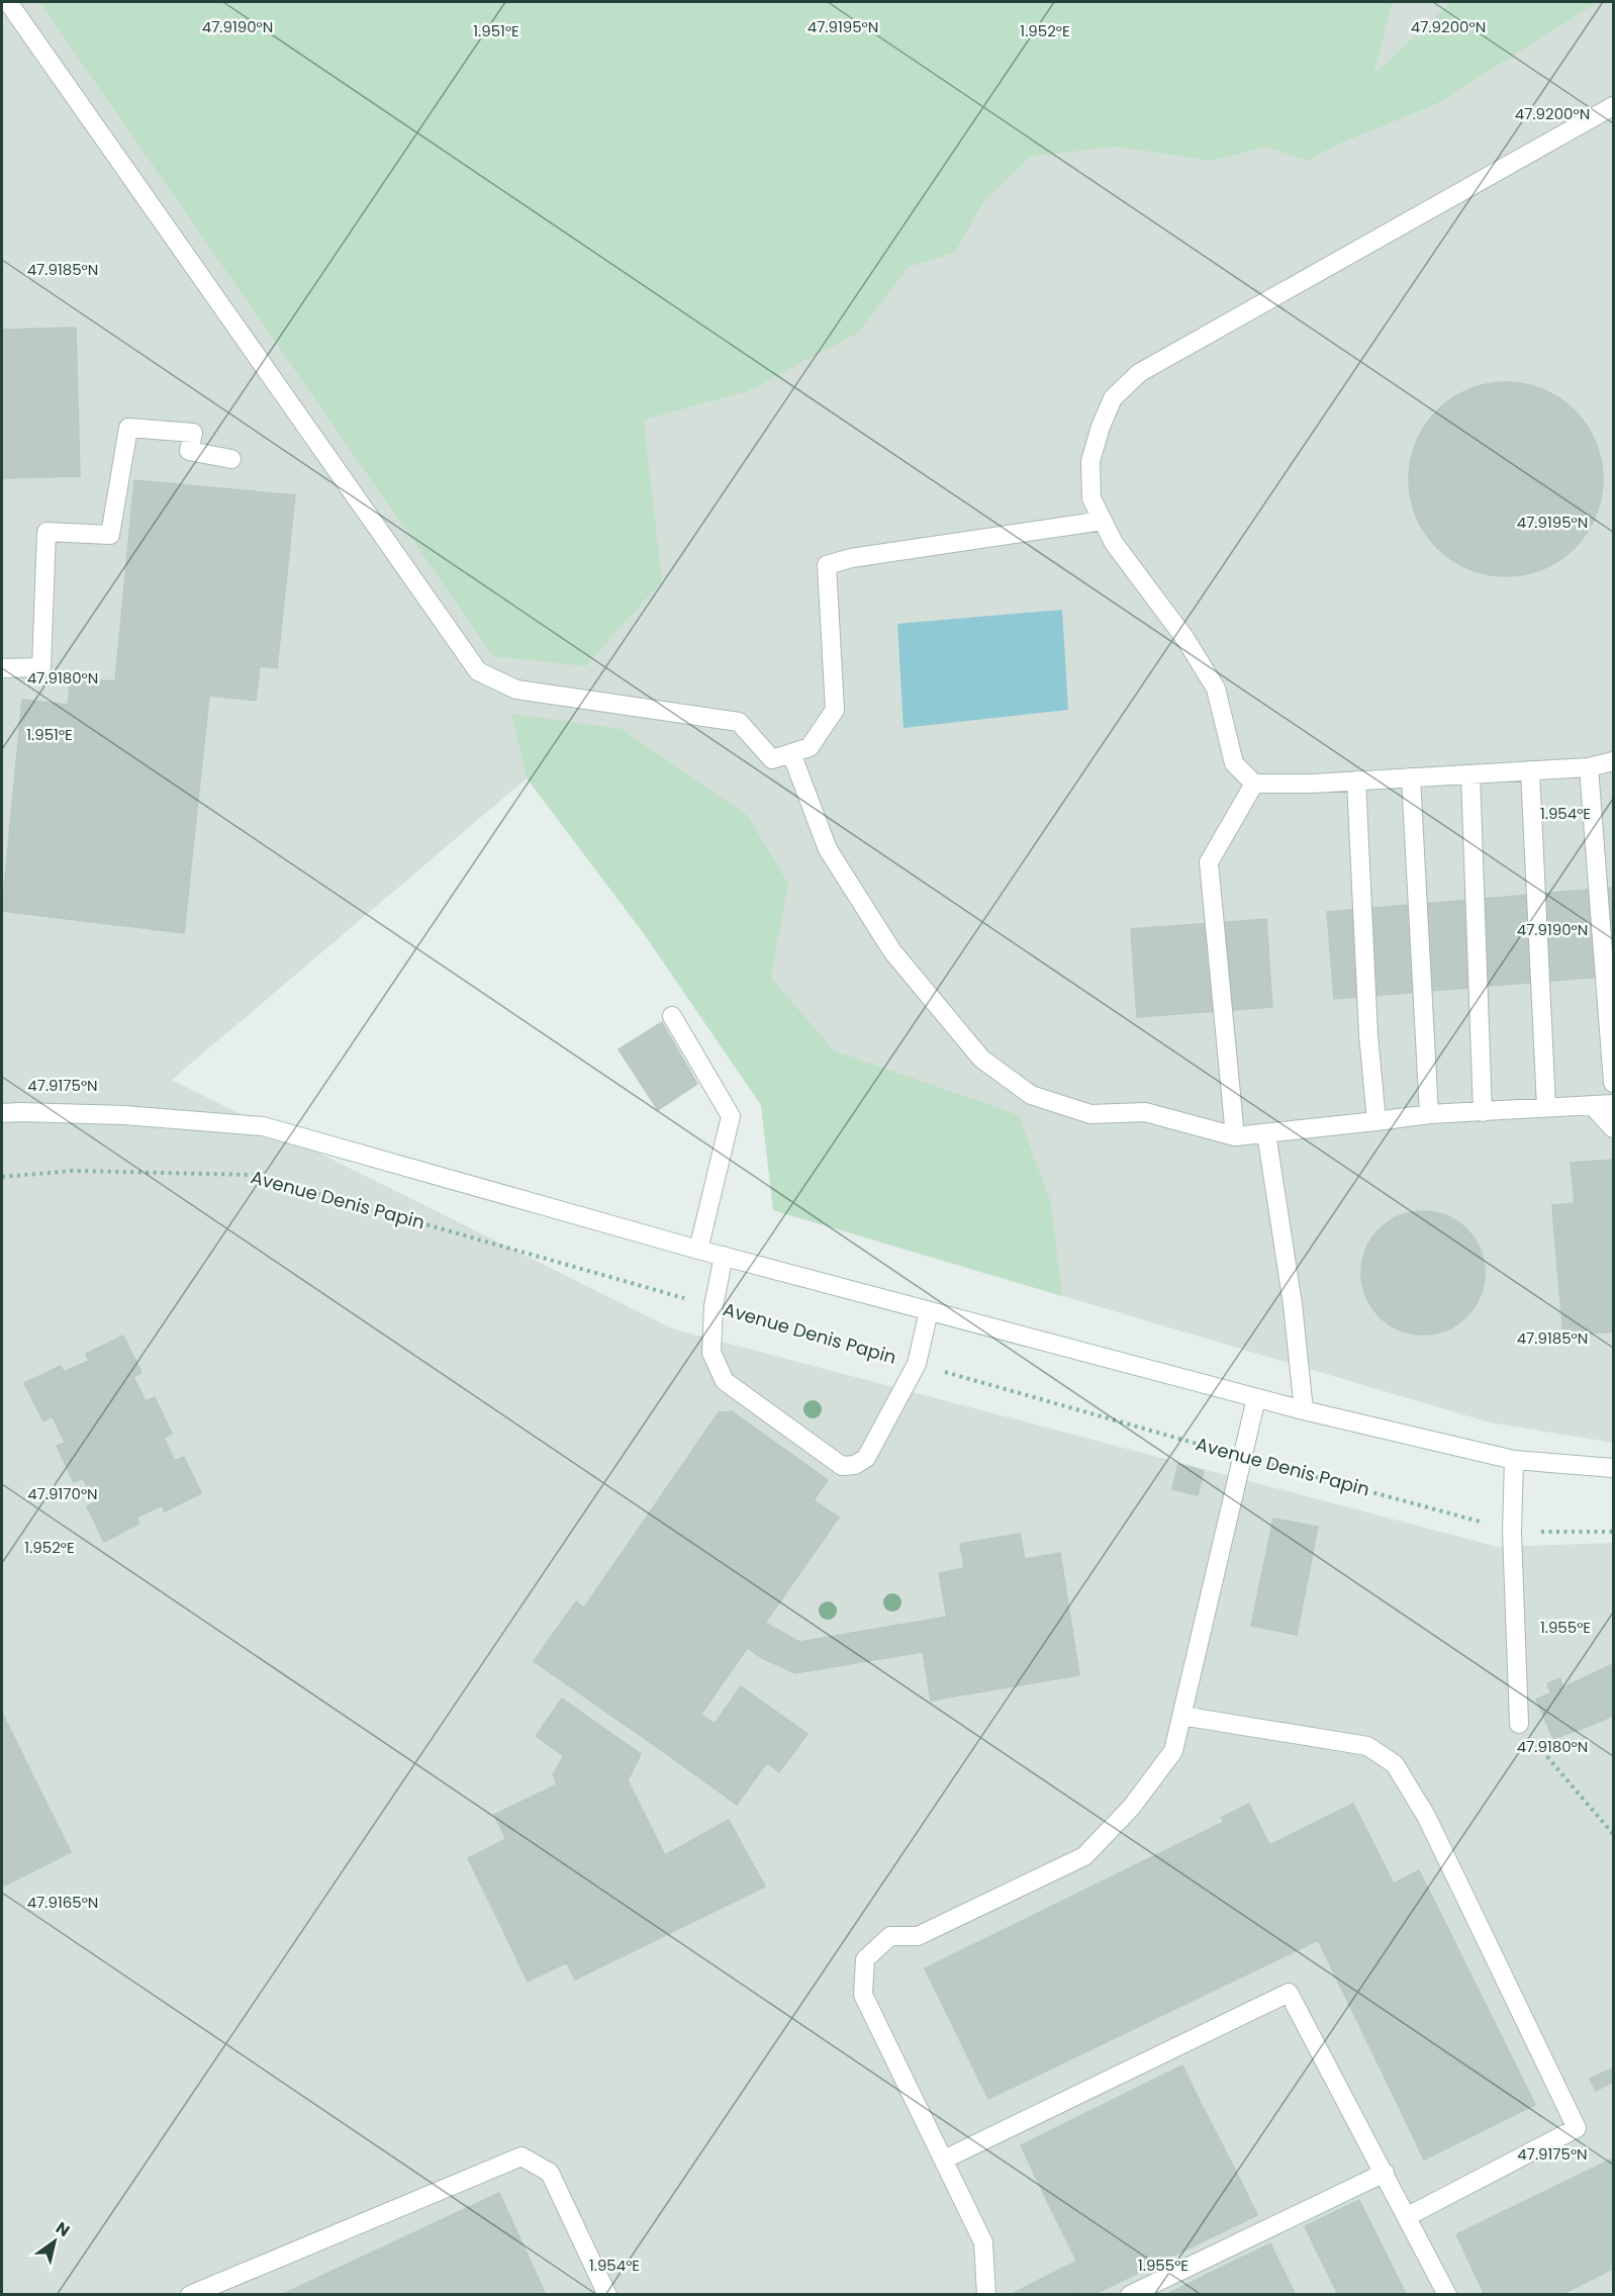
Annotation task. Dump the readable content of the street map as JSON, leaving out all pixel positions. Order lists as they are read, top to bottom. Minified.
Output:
{"streets":{"path":["Avenue Denis Papin"]},"north":"top right","coordinates":["47.9190°N","47.9195°N","47.9200°N","1.951°E","1.952°E","47.9185°N","47.9180°N","1.954°E","47.9175°N","47.9170°N","1.955°E","47.9165°N"]}
